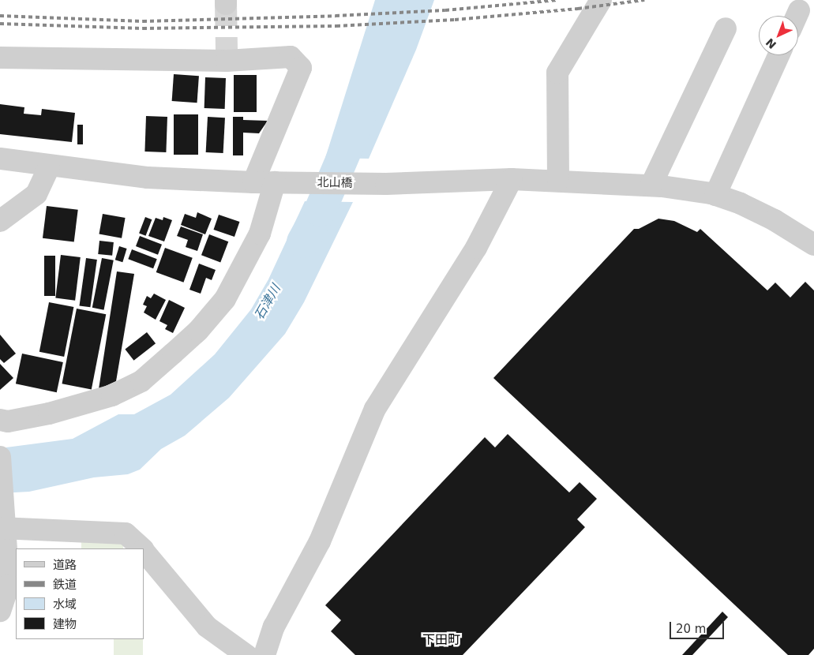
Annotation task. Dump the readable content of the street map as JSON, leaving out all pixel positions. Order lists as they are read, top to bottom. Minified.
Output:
{"streets":{"street":["北山橋"]},"districts":["下田町"],"water":["石津川"],"legend":["道路","鉄道","水域","建物"],"scale_bar":"20 m","north":"bottom left"}
